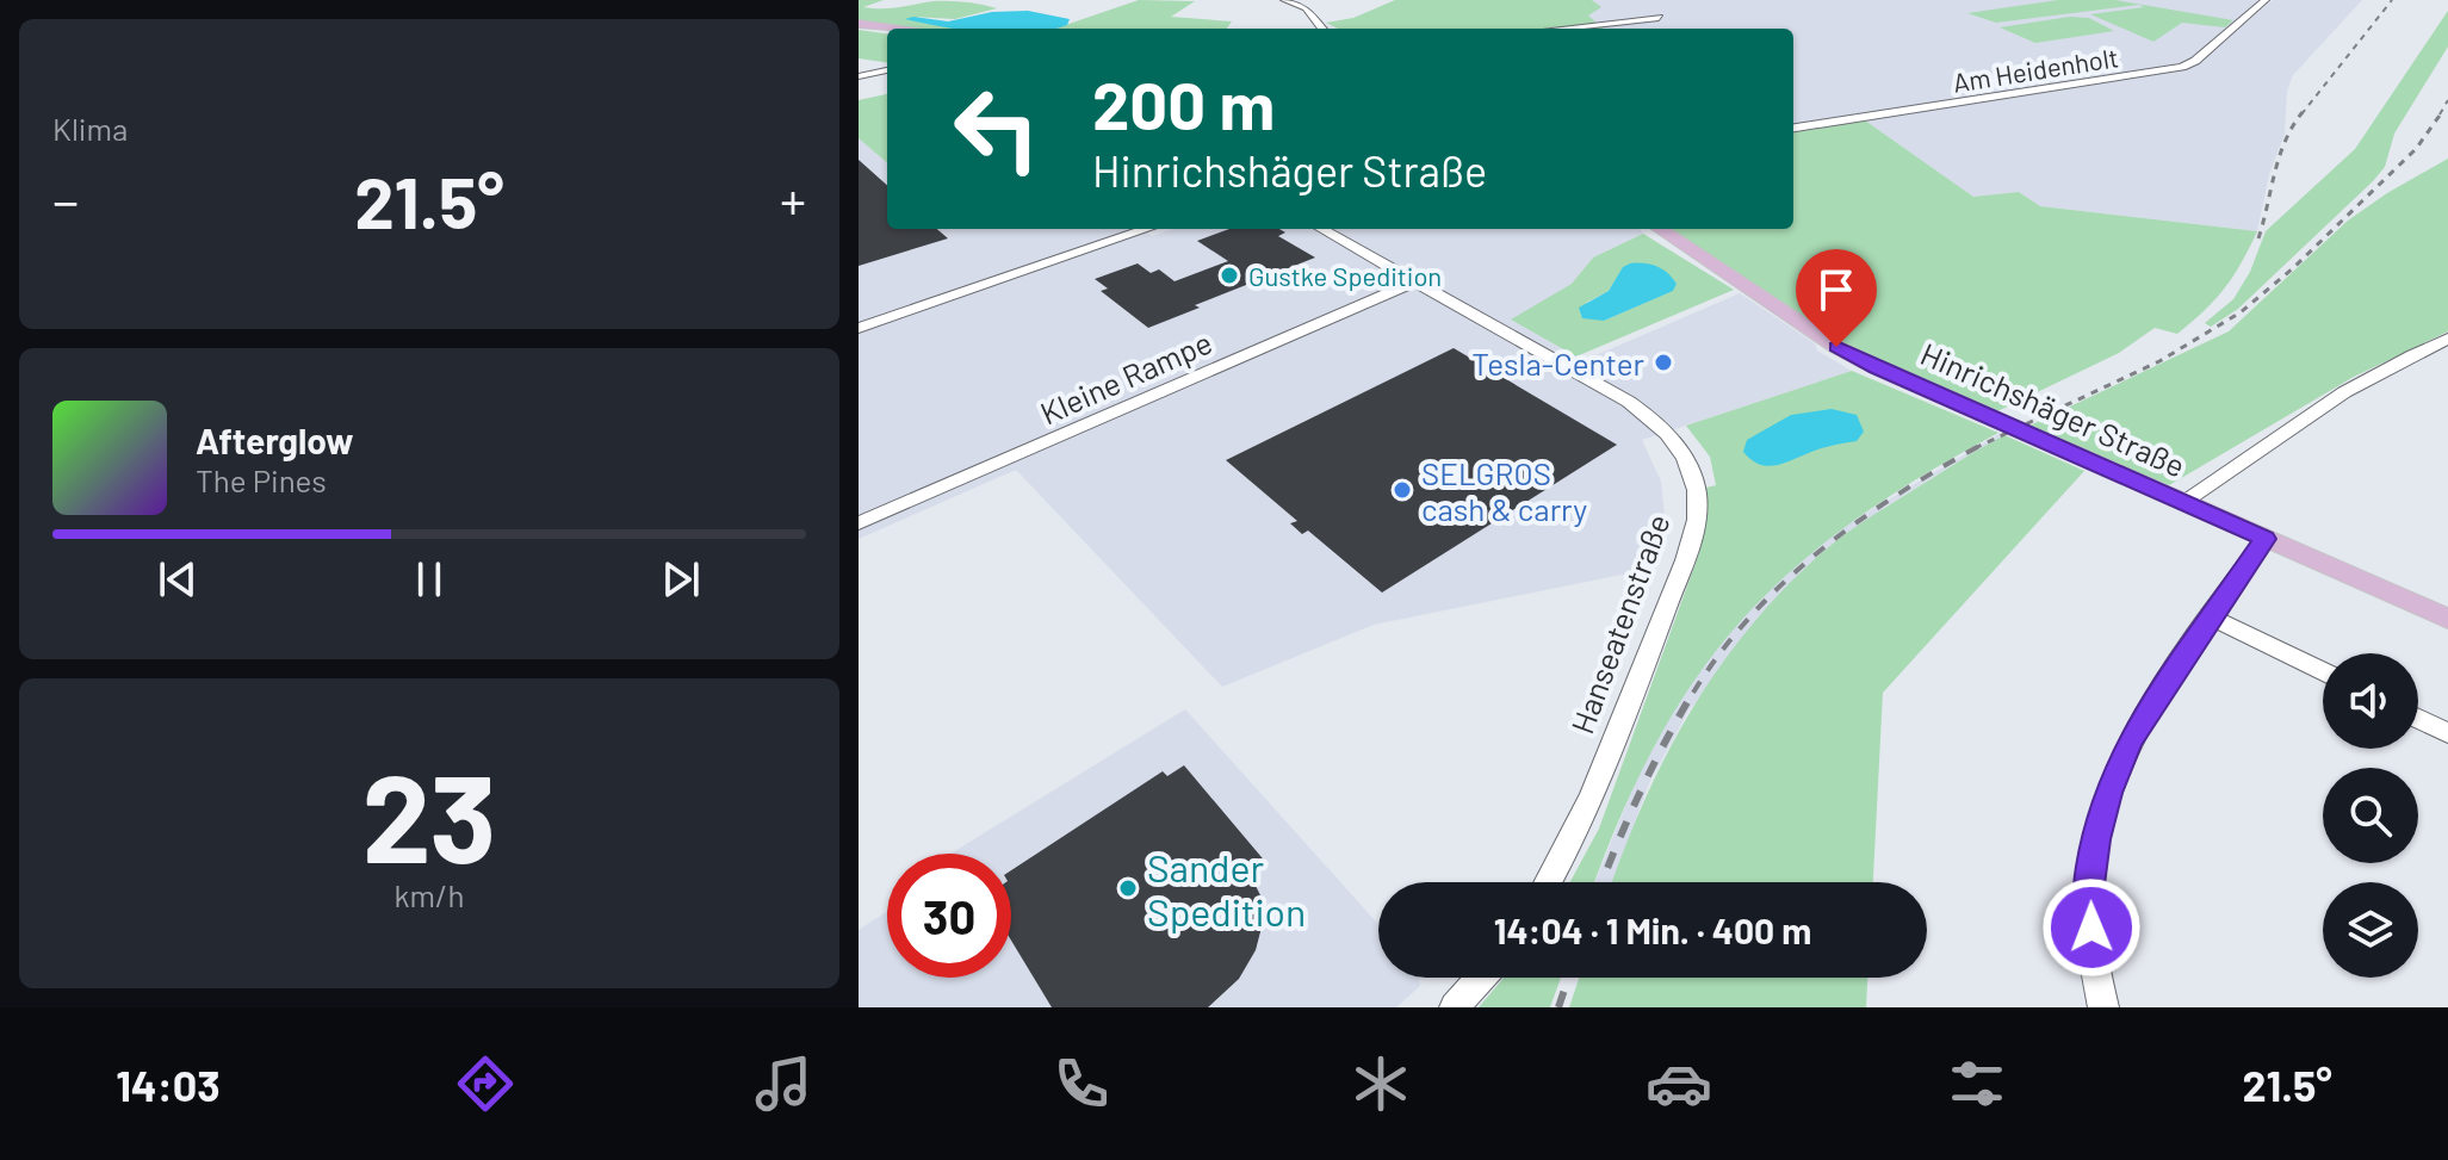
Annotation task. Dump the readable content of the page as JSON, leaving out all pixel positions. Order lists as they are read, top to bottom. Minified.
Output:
{"streets":{"main road":["Hinrichshäger Straße"],"street":["Am Heidenholt","Kleine Rampe","Hanseatenstraße"]},"crossings":[["Kleine Rampe","Hanseatenstraße"]],"places":["Gustke Spedition","Tesla-Center","SELGROS cash & carry","Sander Spedition"],"page":{"tile":["Klima",["23","km/h"]],"turn":["200 m","Hinrichshäger Straße"],"heat":["−","21.5°","+"],"song":["Afterglow","The Pines"],"limit":"30","trip":"14:04 · 1 Min. · 400 m","tabs":["14:03","21.5°"]}}
